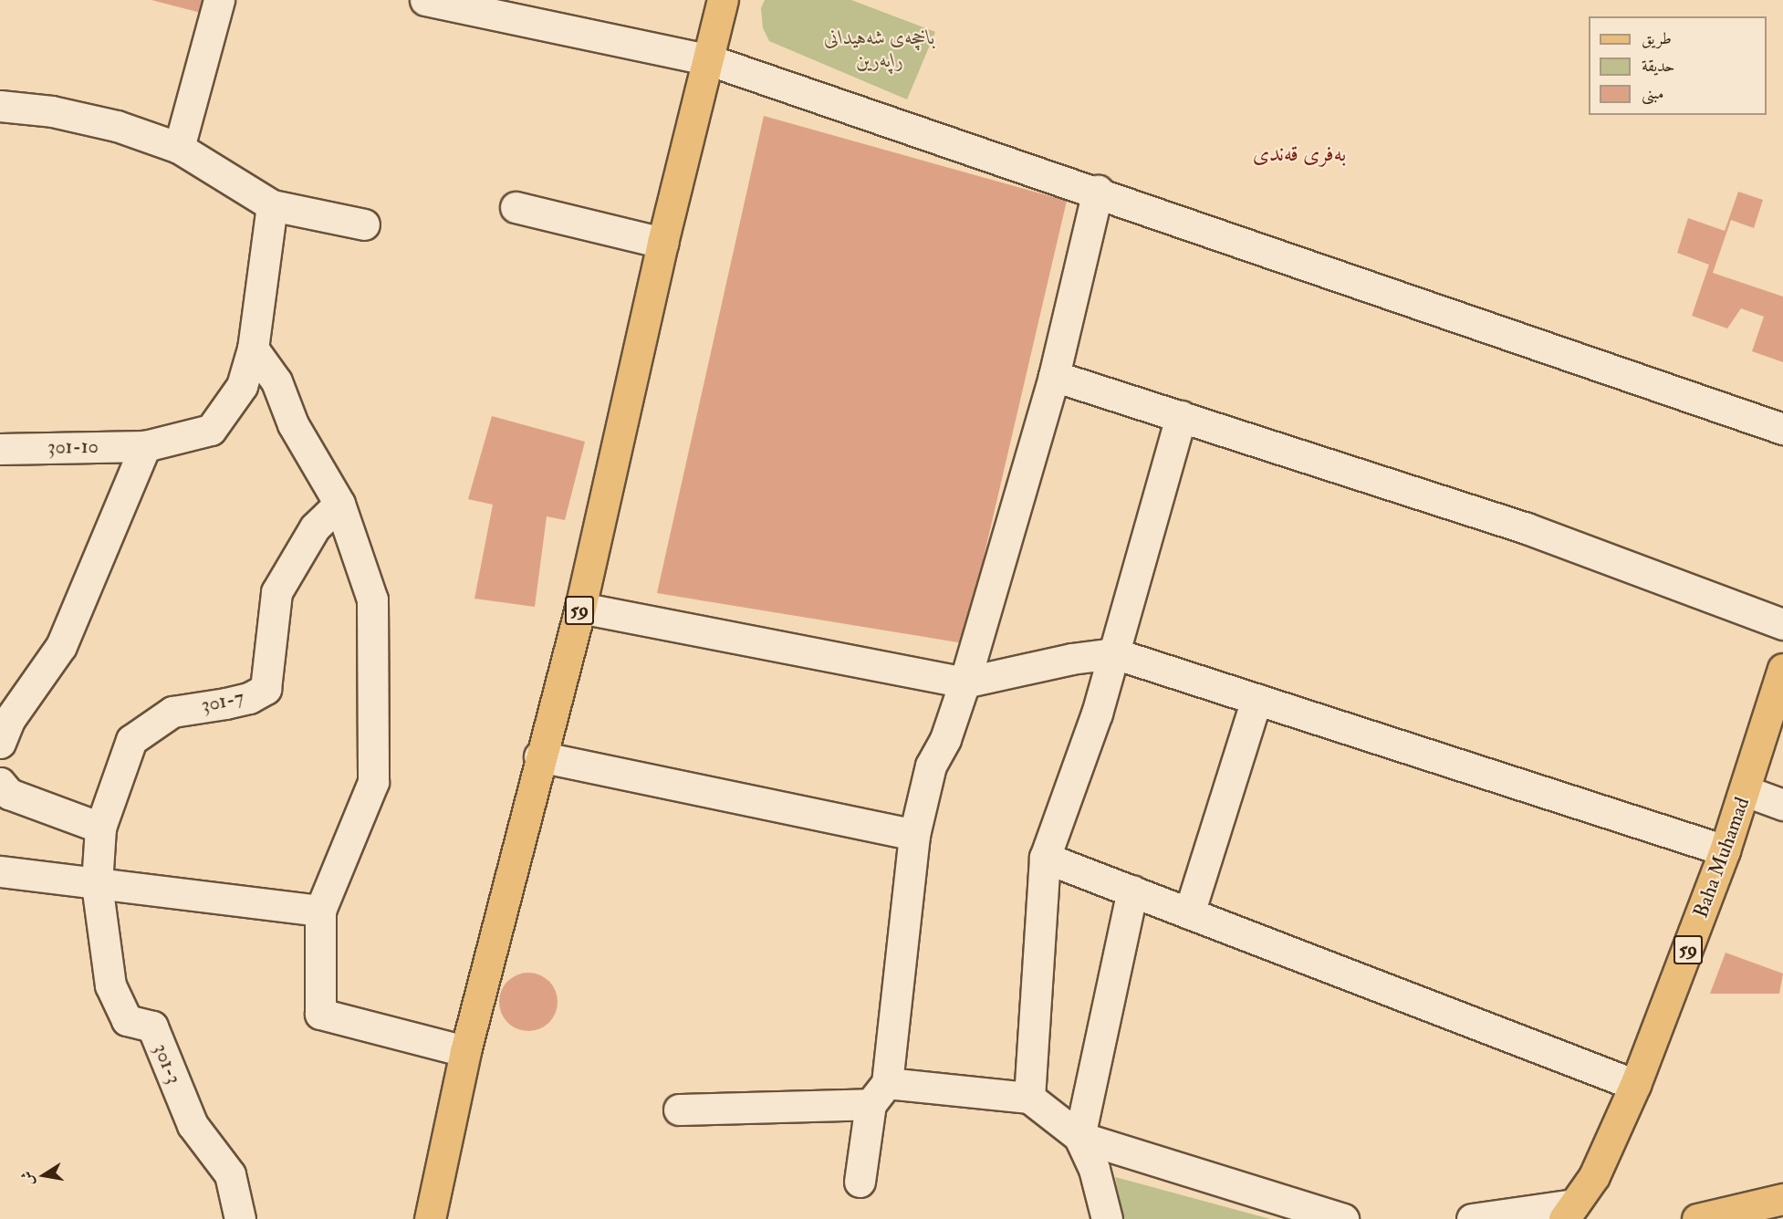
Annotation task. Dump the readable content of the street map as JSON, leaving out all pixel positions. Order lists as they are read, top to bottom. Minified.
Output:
{"streets":{"main road":["59","Baha Muhamad"],"street":["301-10","301-7","301-3"]},"crossings":[["301-7","301-3"]],"districts":["بەفری قەندی"],"parks":["باخچه‌ی شه‌هیدانی راپه‌رین"],"legend":["طريق","حديقة","مبنى"],"north":"left"}
